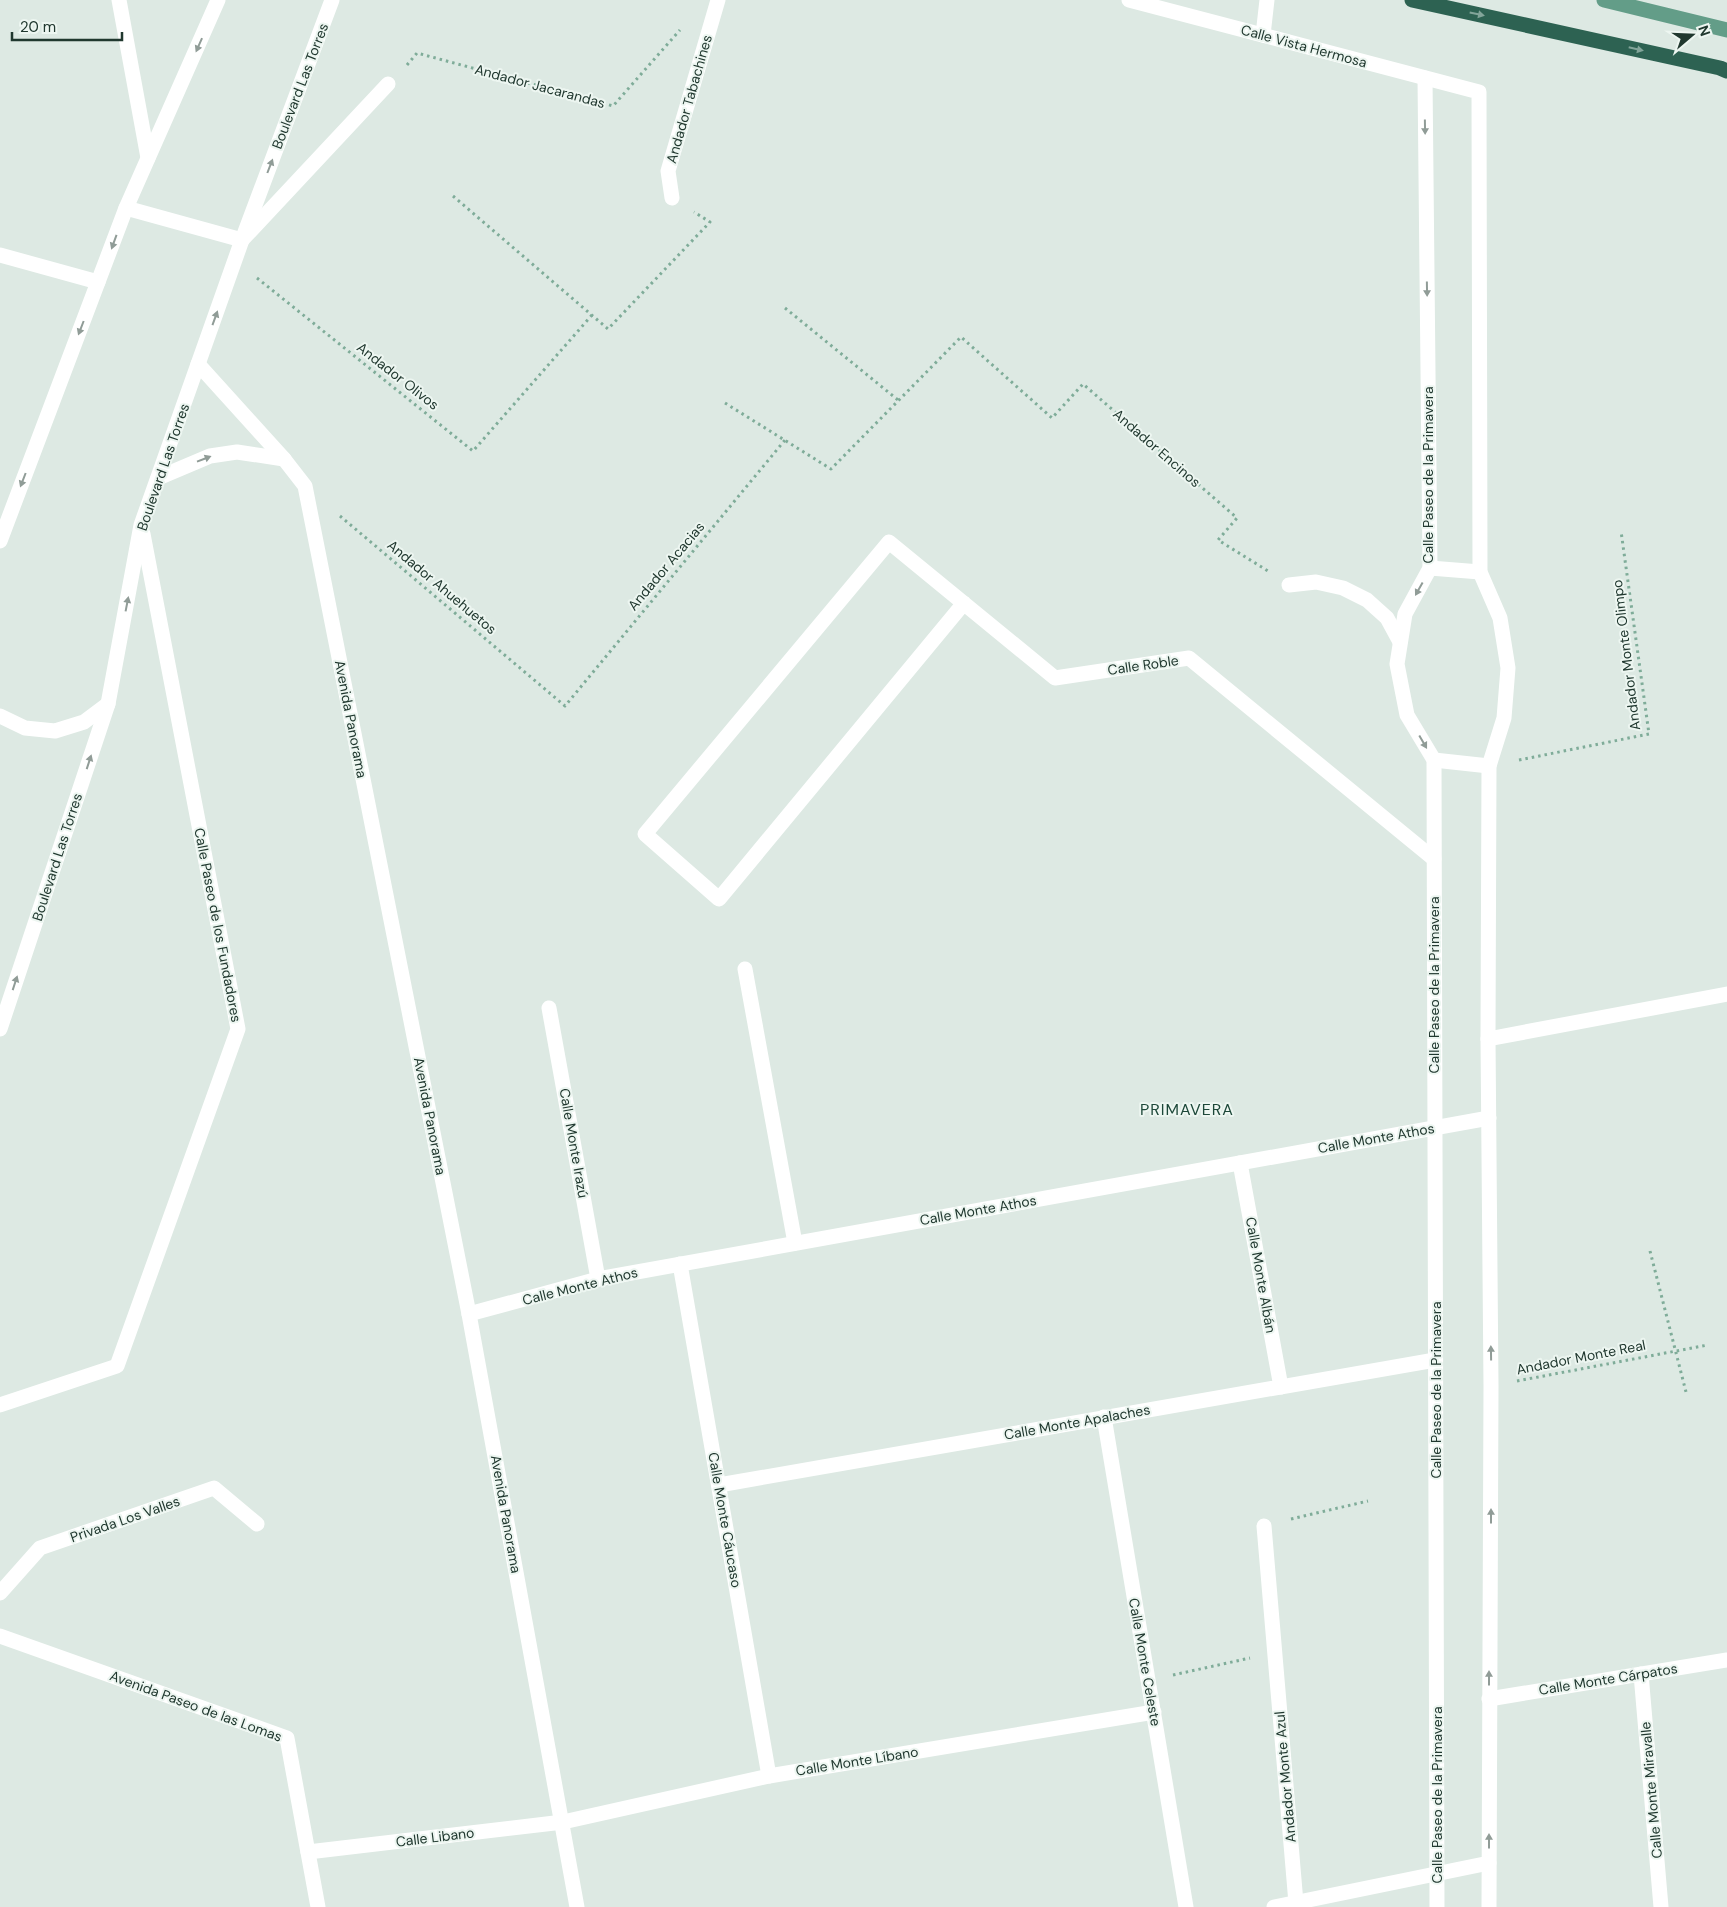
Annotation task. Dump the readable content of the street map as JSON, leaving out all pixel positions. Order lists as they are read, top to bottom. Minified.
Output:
{"streets":{"street":["Calle Vista Hermosa","Boulevard Las Torres","Andador Tabachines","Calle Paseo de la Primavera","Calle Roble","Avenida Panorama","Calle Paseo de los Fundadores","Calle Monte Athos","Calle Monte Irazú","Calle Monte Albán","Calle Monte Apalaches","Privada Los Valles","Calle Monte Cáucaso","Calle Monte Celeste","Calle Monte Cárpatos","Avenida Paseo de las Lomas","Calle Monte Líbano","Andador Monte Azul","Calle Monte Miravalle","Calle Libano"],"path":["Andador Jacarandas","Andador Olivos","Andador Encinos","Andador Acacias","Andador Ahuehuetos","Andador Monte Olimpo","Andador Monte Real"]},"crossings":[["Calle Vista Hermosa","Calle Paseo de la Primavera"],["Boulevard Las Torres","Andador Olivos"],["Boulevard Las Torres","Avenida Panorama"],["Boulevard Las Torres","Calle Paseo de los Fundadores"],["Andador Encinos","Andador Acacias"],["Calle Paseo de la Primavera","Calle Roble"],["Calle Paseo de la Primavera","Calle Monte Athos"],["Calle Paseo de la Primavera","Calle Monte Apalaches"],["Andador Acacias","Andador Ahuehuetos"],["Andador Ahuehuetos","Avenida Panorama"],["Avenida Panorama","Calle Monte Athos"],["Avenida Panorama","Calle Monte Líbano"],["Avenida Panorama","Calle Libano"],["Calle Monte Athos","Calle Monte Irazú"],["Calle Monte Athos","Calle Monte Albán"],["Calle Monte Athos","Calle Monte Cáucaso"],["Calle Monte Albán","Calle Monte Apalaches"],["Calle Monte Apalaches","Calle Monte Cáucaso"],["Calle Monte Apalaches","Calle Monte Celeste"],["Calle Monte Cáucaso","Calle Monte Líbano"],["Calle Monte Celeste","Calle Monte Líbano"],["Calle Monte Cárpatos","Calle Monte Miravalle"],["Avenida Paseo de las Lomas","Calle Libano"],["Calle Monte Líbano","Calle Libano"]],"one_way":["Calle Paseo de la Primavera"],"districts":["PRIMAVERA"],"scale_bar":"20 m","north":"right"}
